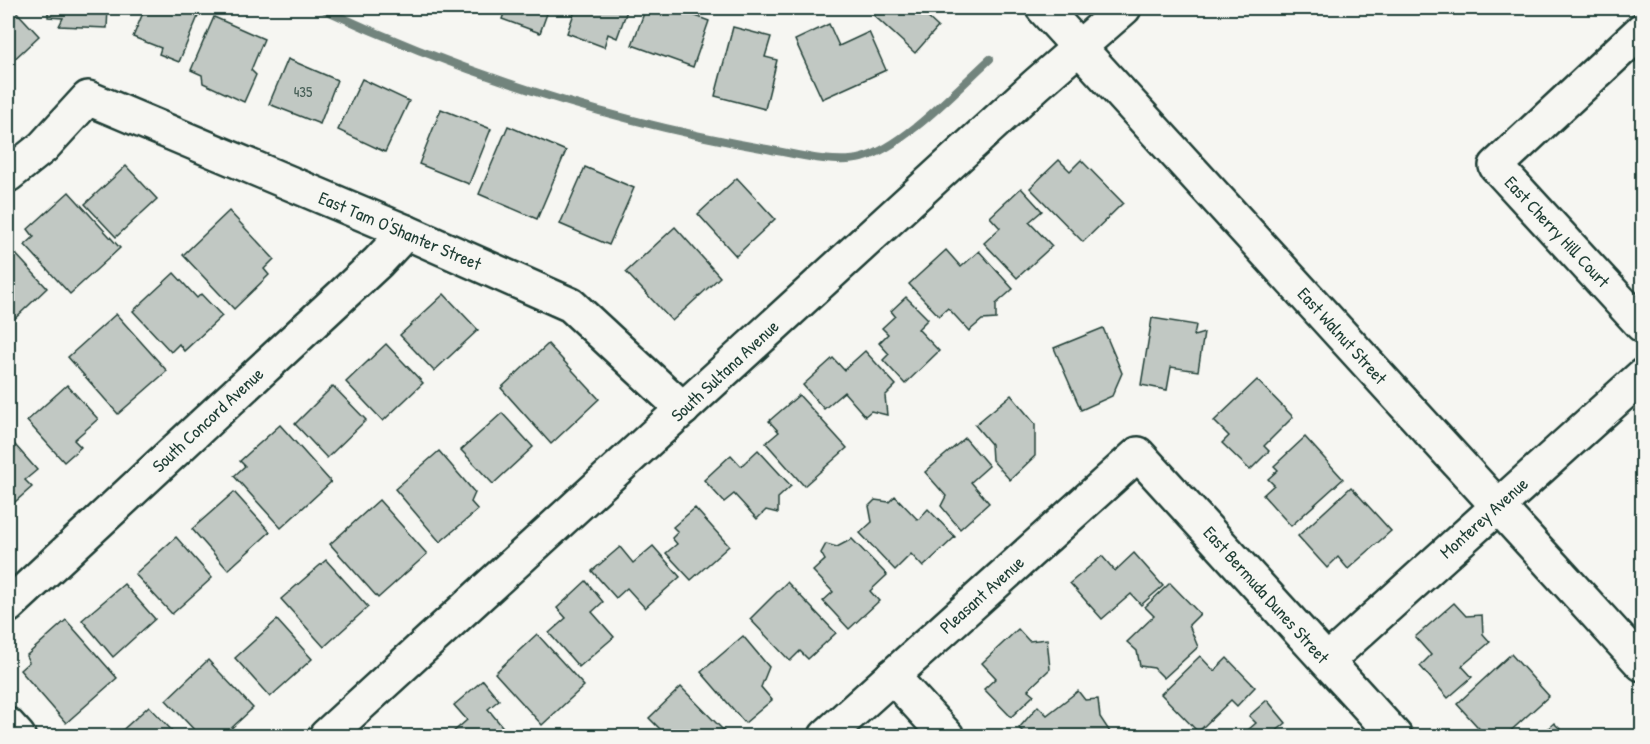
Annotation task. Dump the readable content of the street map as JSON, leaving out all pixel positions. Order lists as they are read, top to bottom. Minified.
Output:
{"streets":{"street":["East Tam O'Shanter Street","East Cherry Hill Court","East Walnut Street","South Sultana Avenue","South Concord Avenue","Monterey Avenue","Pleasant Avenue","East Bermuda Dunes Street"]},"crossings":[["East Tam O'Shanter Street","South Sultana Avenue"],["East Tam O'Shanter Street","South Concord Avenue"],["East Walnut Street","South Sultana Avenue"],["East Walnut Street","Monterey Avenue"],["Monterey Avenue","East Bermuda Dunes Street"],["Pleasant Avenue","East Bermuda Dunes Street"]],"house_numbers":["435"]}
